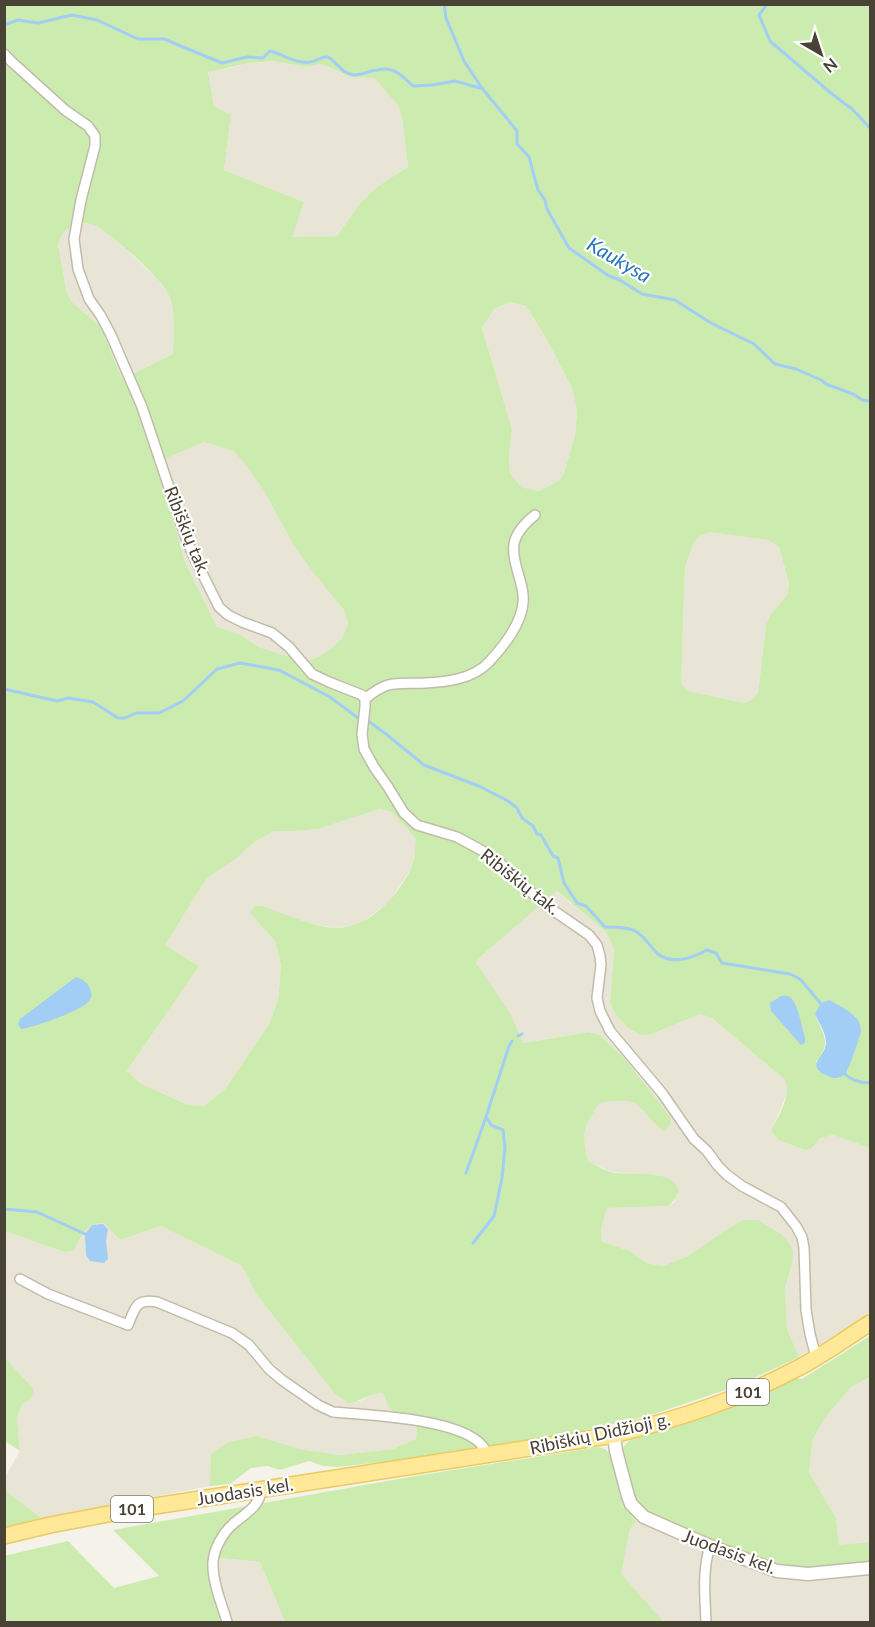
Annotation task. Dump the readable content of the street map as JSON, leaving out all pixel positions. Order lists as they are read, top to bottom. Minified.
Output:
{"streets":{"main road":["101","Ribiškių Didžioji g.","Juodasis kel."],"street":["Ribiškių tak."]},"crossings":[["Ribiškių tak.","Ribiškių Didžioji g."],["Ribiškių Didžioji g.","Juodasis kel."]],"water":["Kaukysa"],"north":"bottom right"}
